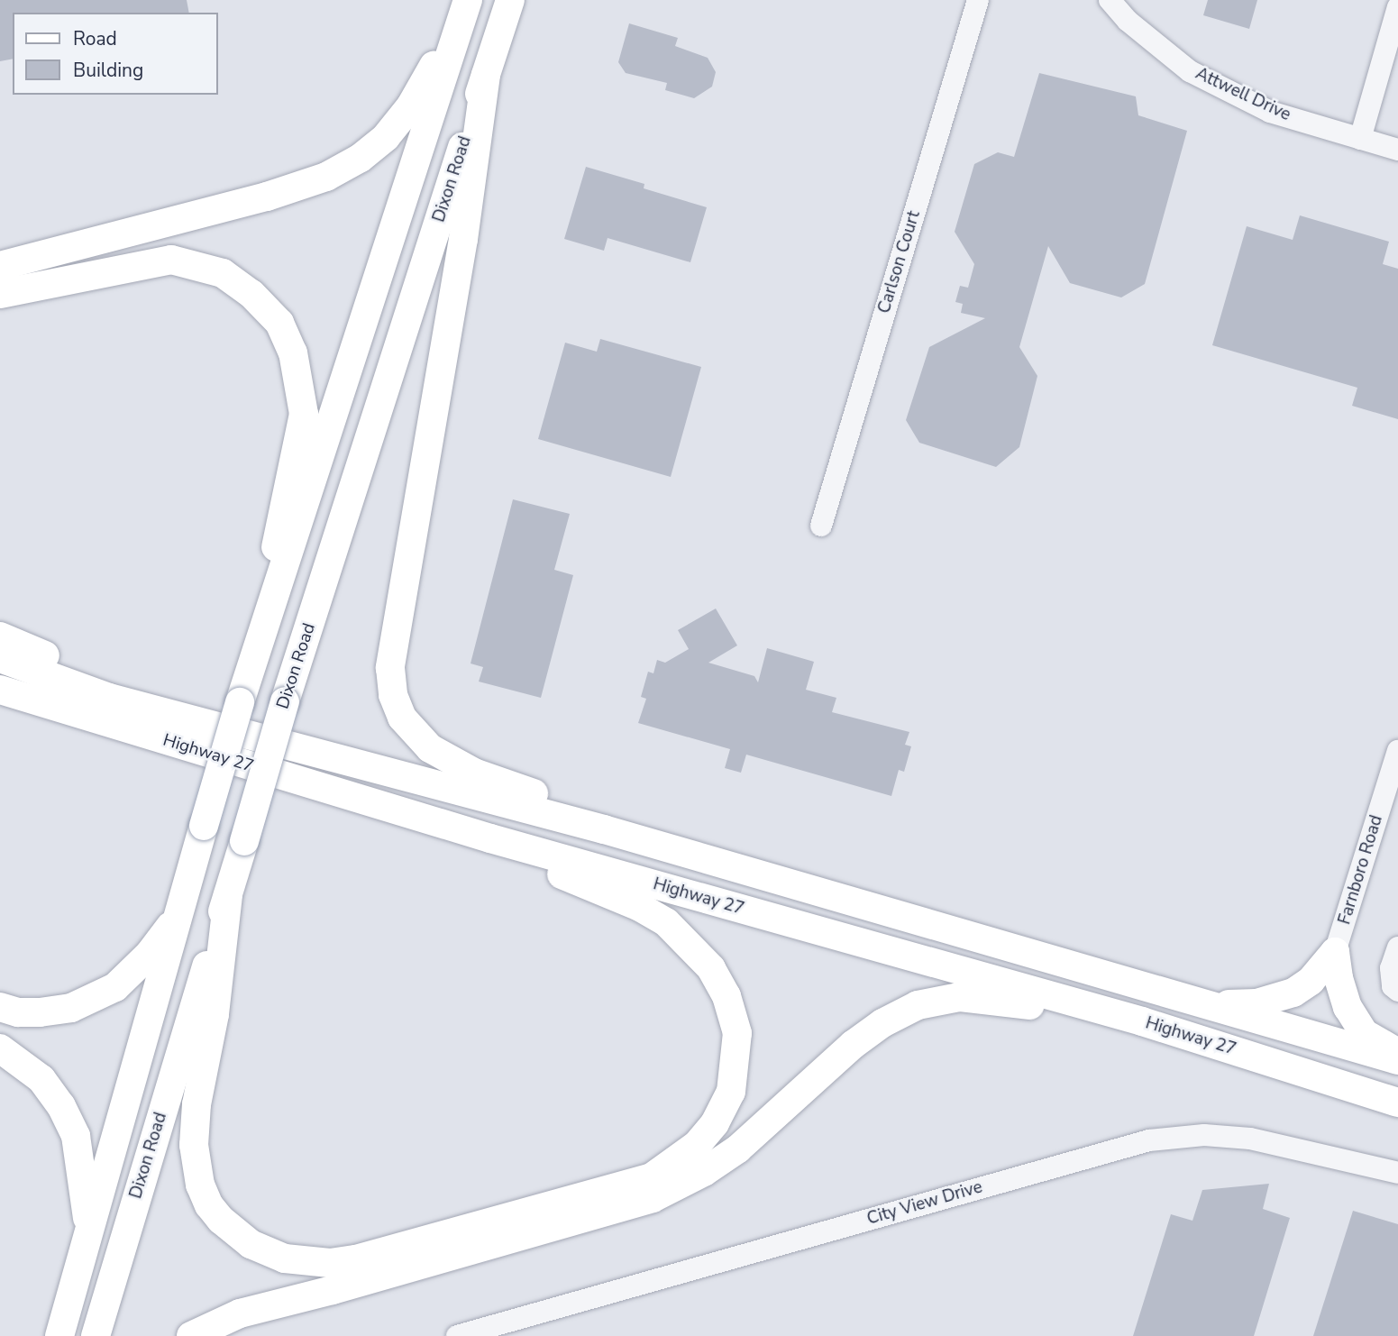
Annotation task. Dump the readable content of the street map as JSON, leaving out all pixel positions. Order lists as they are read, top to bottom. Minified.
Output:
{"streets":{"main road":["Dixon Road","Highway 27"],"street":["Attwell Drive","Carlson Court","Farnboro Road","City View Drive"]},"legend":["Road","Building"]}
